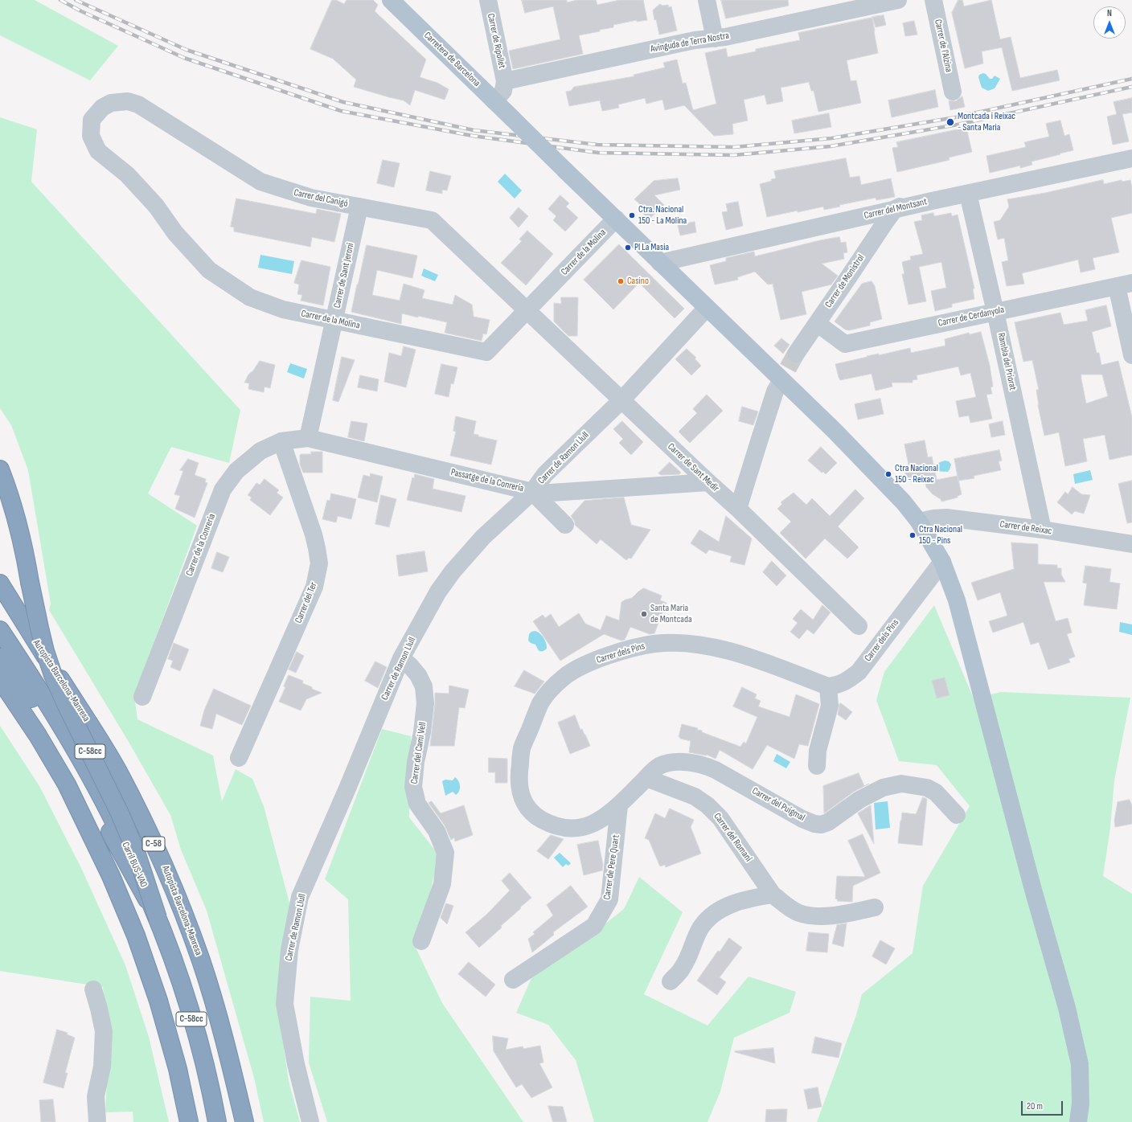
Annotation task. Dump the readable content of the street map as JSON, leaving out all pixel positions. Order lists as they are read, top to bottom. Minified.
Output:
{"streets":{"highway":["Autopista Barcelona-Manresa","C-58cc","C-58","Carril BUS-VAO"],"main road":["Carretera de Barcelona"],"street":["Carrer de Ripollet","Avinguda de Terra Nostra","Carrer de l'Alzina","Carrer del Canigó","Carrer del Montsant","Carrer de la Molina","Carrer de Sant Jeroni","Carrer de Monistrol","Carrer de Cerdanyola","Rambla del Priorat","Carrer de Ramon Llull","Carrer de Sant Medir","Passatge de la Conreria","Carrer de Reixac","Carrer de la Conreria","Carrer del Ter","Carrer dels Pins","Carrer del Camí Vell","Carrer del Puigmal","Carrer del Romaní","Carrer de Pere Quart"]},"crossings":[["Carrer de Ripollet","Avinguda de Terra Nostra"],["Carretera de Barcelona","Carrer del Montsant"],["Carretera de Barcelona","Carrer de la Molina"],["Carretera de Barcelona","Carrer de Ramon Llull"],["Carretera de Barcelona","Carrer de Reixac"],["Carretera de Barcelona","Carrer dels Pins"],["Carrer del Canigó","Carrer de la Molina"],["Carrer del Canigó","Carrer de Sant Jeroni"],["Carrer del Canigó","Carrer de Sant Medir"],["Carrer del Montsant","Carrer de Monistrol"],["Carrer de la Molina","Carrer de Sant Jeroni"],["Carrer de la Molina","Carrer de Sant Medir"],["Carrer de Sant Jeroni","Passatge de la Conreria"],["Carrer de Sant Jeroni","Carrer de la Conreria"],["Carrer de Monistrol","Carrer de Cerdanyola"],["Carrer de Cerdanyola","Rambla del Priorat"],["Rambla del Priorat","Carrer de Reixac"],["Carrer de Ramon Llull","Carrer de Sant Medir"],["Carrer de Ramon Llull","Passatge de la Conreria"],["Carrer de Ramon Llull","Carrer del Camí Vell"],["Carrer de Sant Medir","Passatge de la Conreria"],["Passatge de la Conreria","Carrer de la Conreria"],["Carrer de la Conreria","Carrer del Ter"],["Carrer dels Pins","Carrer del Puigmal"],["Carrer dels Pins","Carrer del Romaní"],["Carrer dels Pins","Carrer de Pere Quart"],["C-58cc","Carril BUS-VAO"],["Carrer del Puigmal","Carrer del Romaní"]],"places":["Montcada i Reixac - Santa Maria","Ctra. Nacional 150 - La Molina","Pl La Masia","Casino","Ctra Nacional 150 - Reixac","Ctra Nacional 150 - Pins","Santa Maria de Montcada"],"scale_bar":"20 m","north":"top"}
